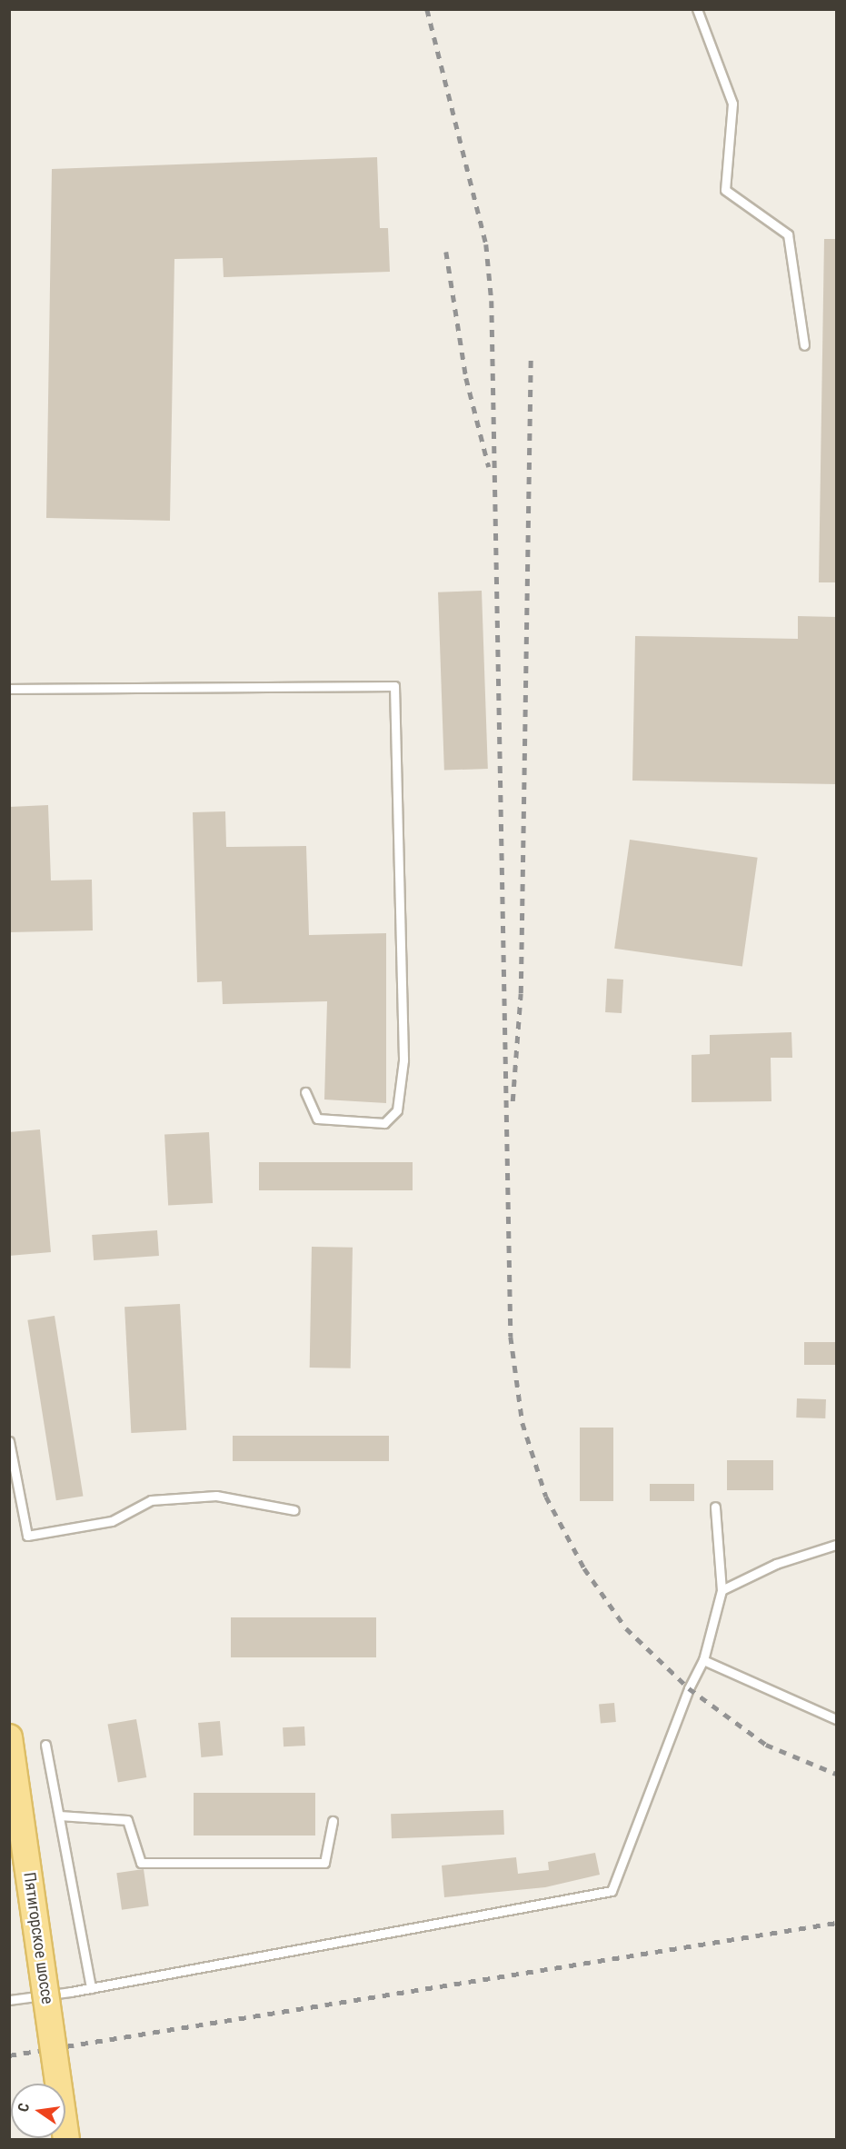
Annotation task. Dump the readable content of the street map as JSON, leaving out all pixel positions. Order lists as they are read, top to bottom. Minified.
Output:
{"streets":{"main road":["Пятигорское шоссе"]},"north":"left"}
